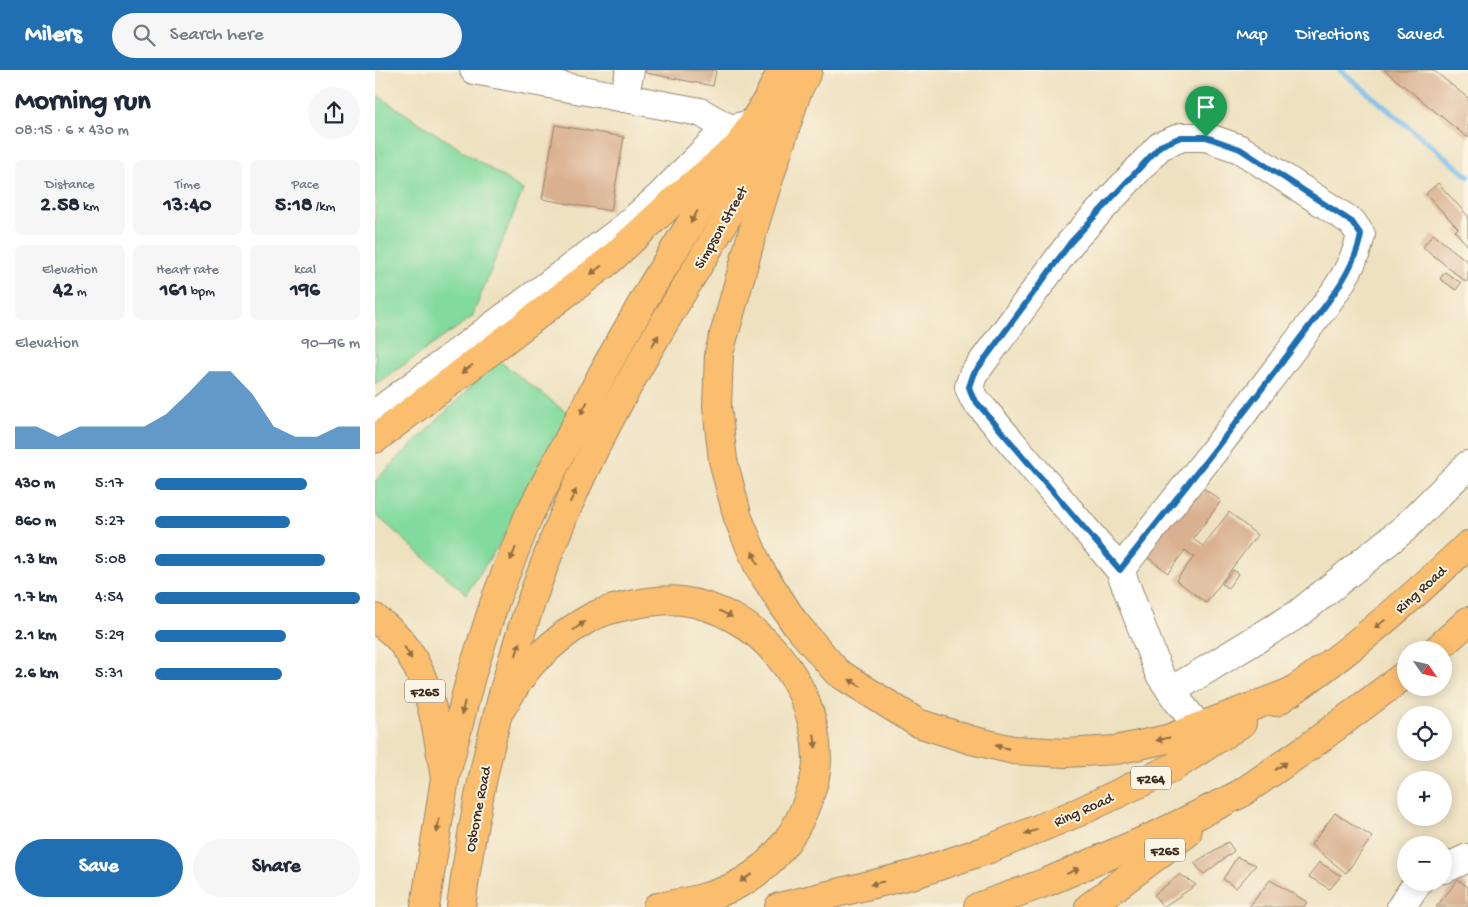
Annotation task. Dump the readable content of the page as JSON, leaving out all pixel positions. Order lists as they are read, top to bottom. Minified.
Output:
{"streets":{"main road":["Simpson Street","Ring Road","F265","F264","Osborne Road"]},"crossings":[["Simpson Street","Osborne Road"]],"north":"bottom right","page":{"header":"Milers","search":"Search here","nav":["Map","Directions","Saved"],"heading":["Morning run","08:15 · 6 × 430 m"],"stats":[["Distance","2.58 km"],["Time","13:40"],["Pace","5:18 /km"],["Elevation","42 m"],["Heart rate","161 bpm"],["kcal","196"]],"chart":["Elevation","90–96 m"],"list":[{"name":"430 m","note":"5:17"},{"name":"860 m","note":"5:27"},{"name":"1.3 km","note":"5:08"},{"name":"1.7 km","note":"4:54"},{"name":"2.1 km","note":"5:29"},{"name":"2.6 km","note":"5:31"}],"map_buttons":["+","−"],"buttons":["Save","Share"]}}
